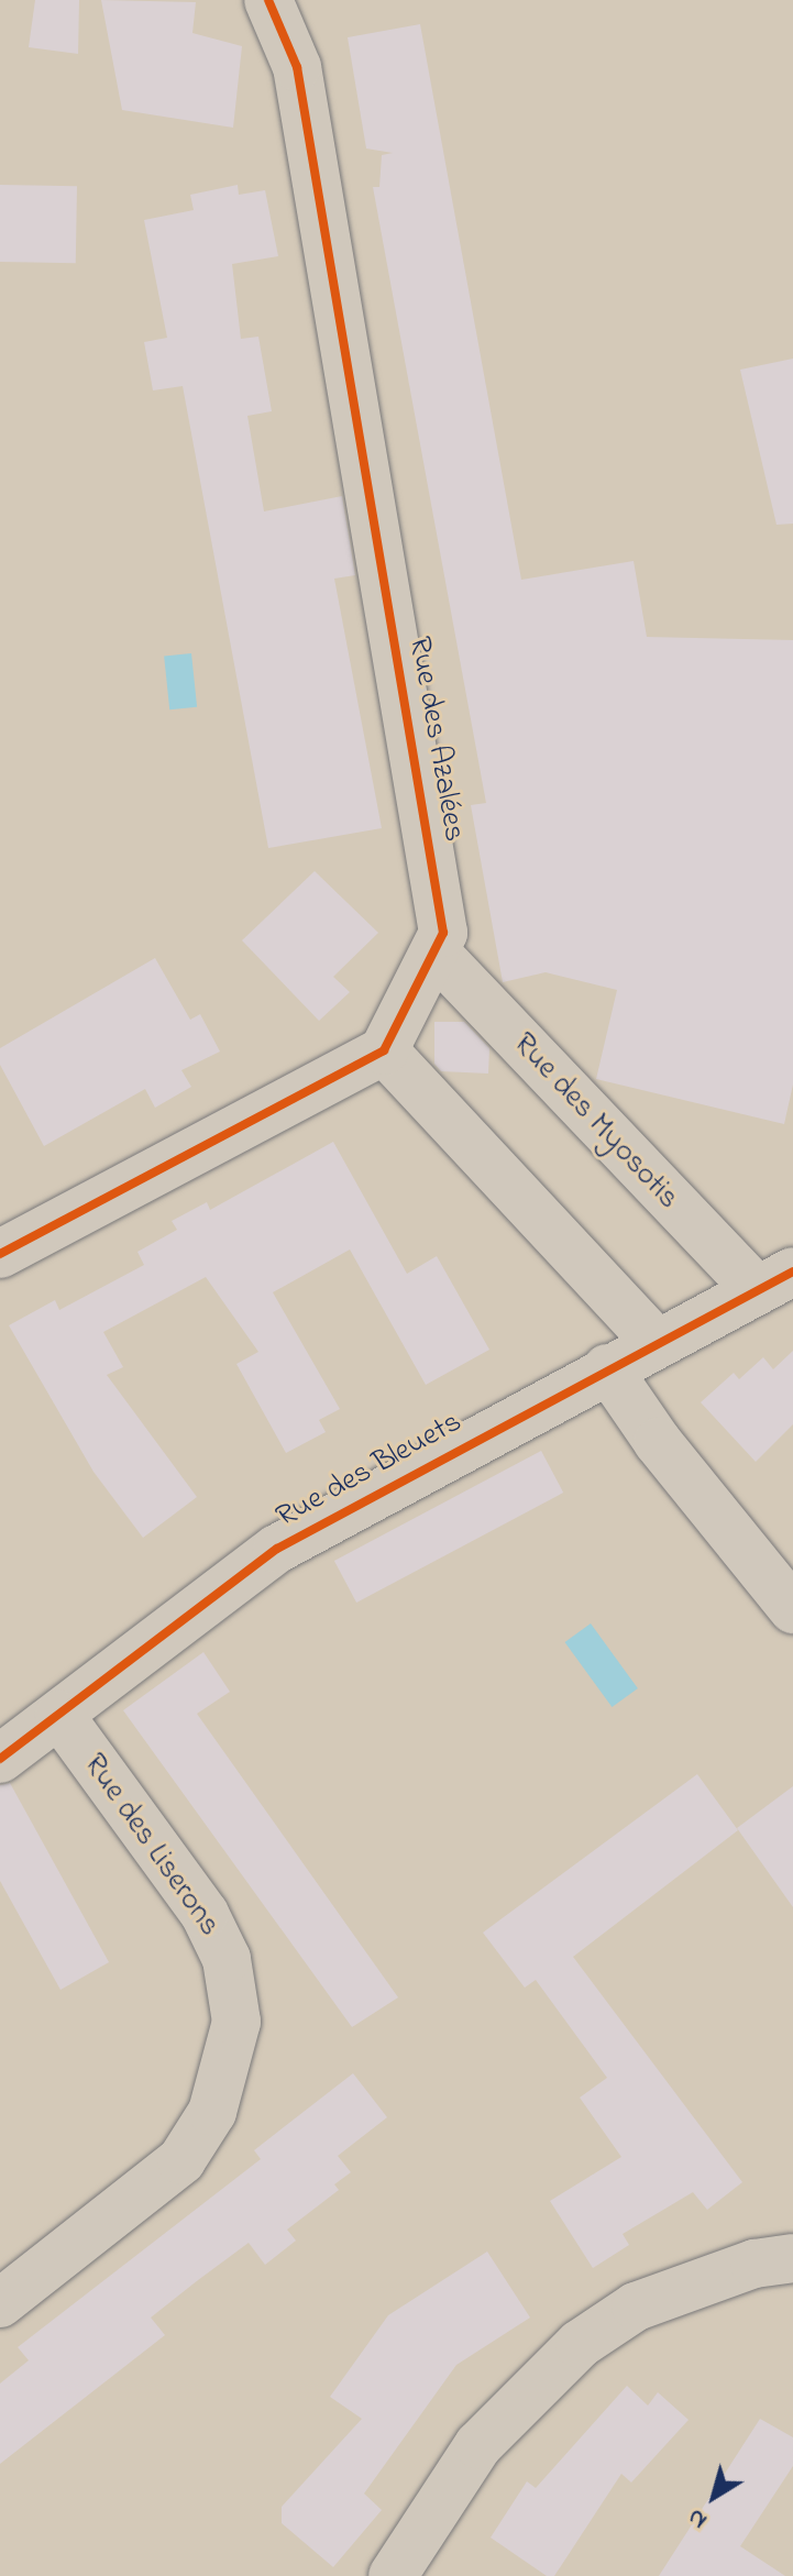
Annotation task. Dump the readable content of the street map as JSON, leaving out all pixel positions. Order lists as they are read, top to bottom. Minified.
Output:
{"streets":{"street":["Rue des Azalées","Rue des Myosotis","Rue des Bleuets","Rue des Liserons"]},"crossings":[["Rue des Azalées","Rue des Myosotis"],["Rue des Myosotis","Rue des Bleuets"],["Rue des Bleuets","Rue des Liserons"]],"north":"bottom left"}
